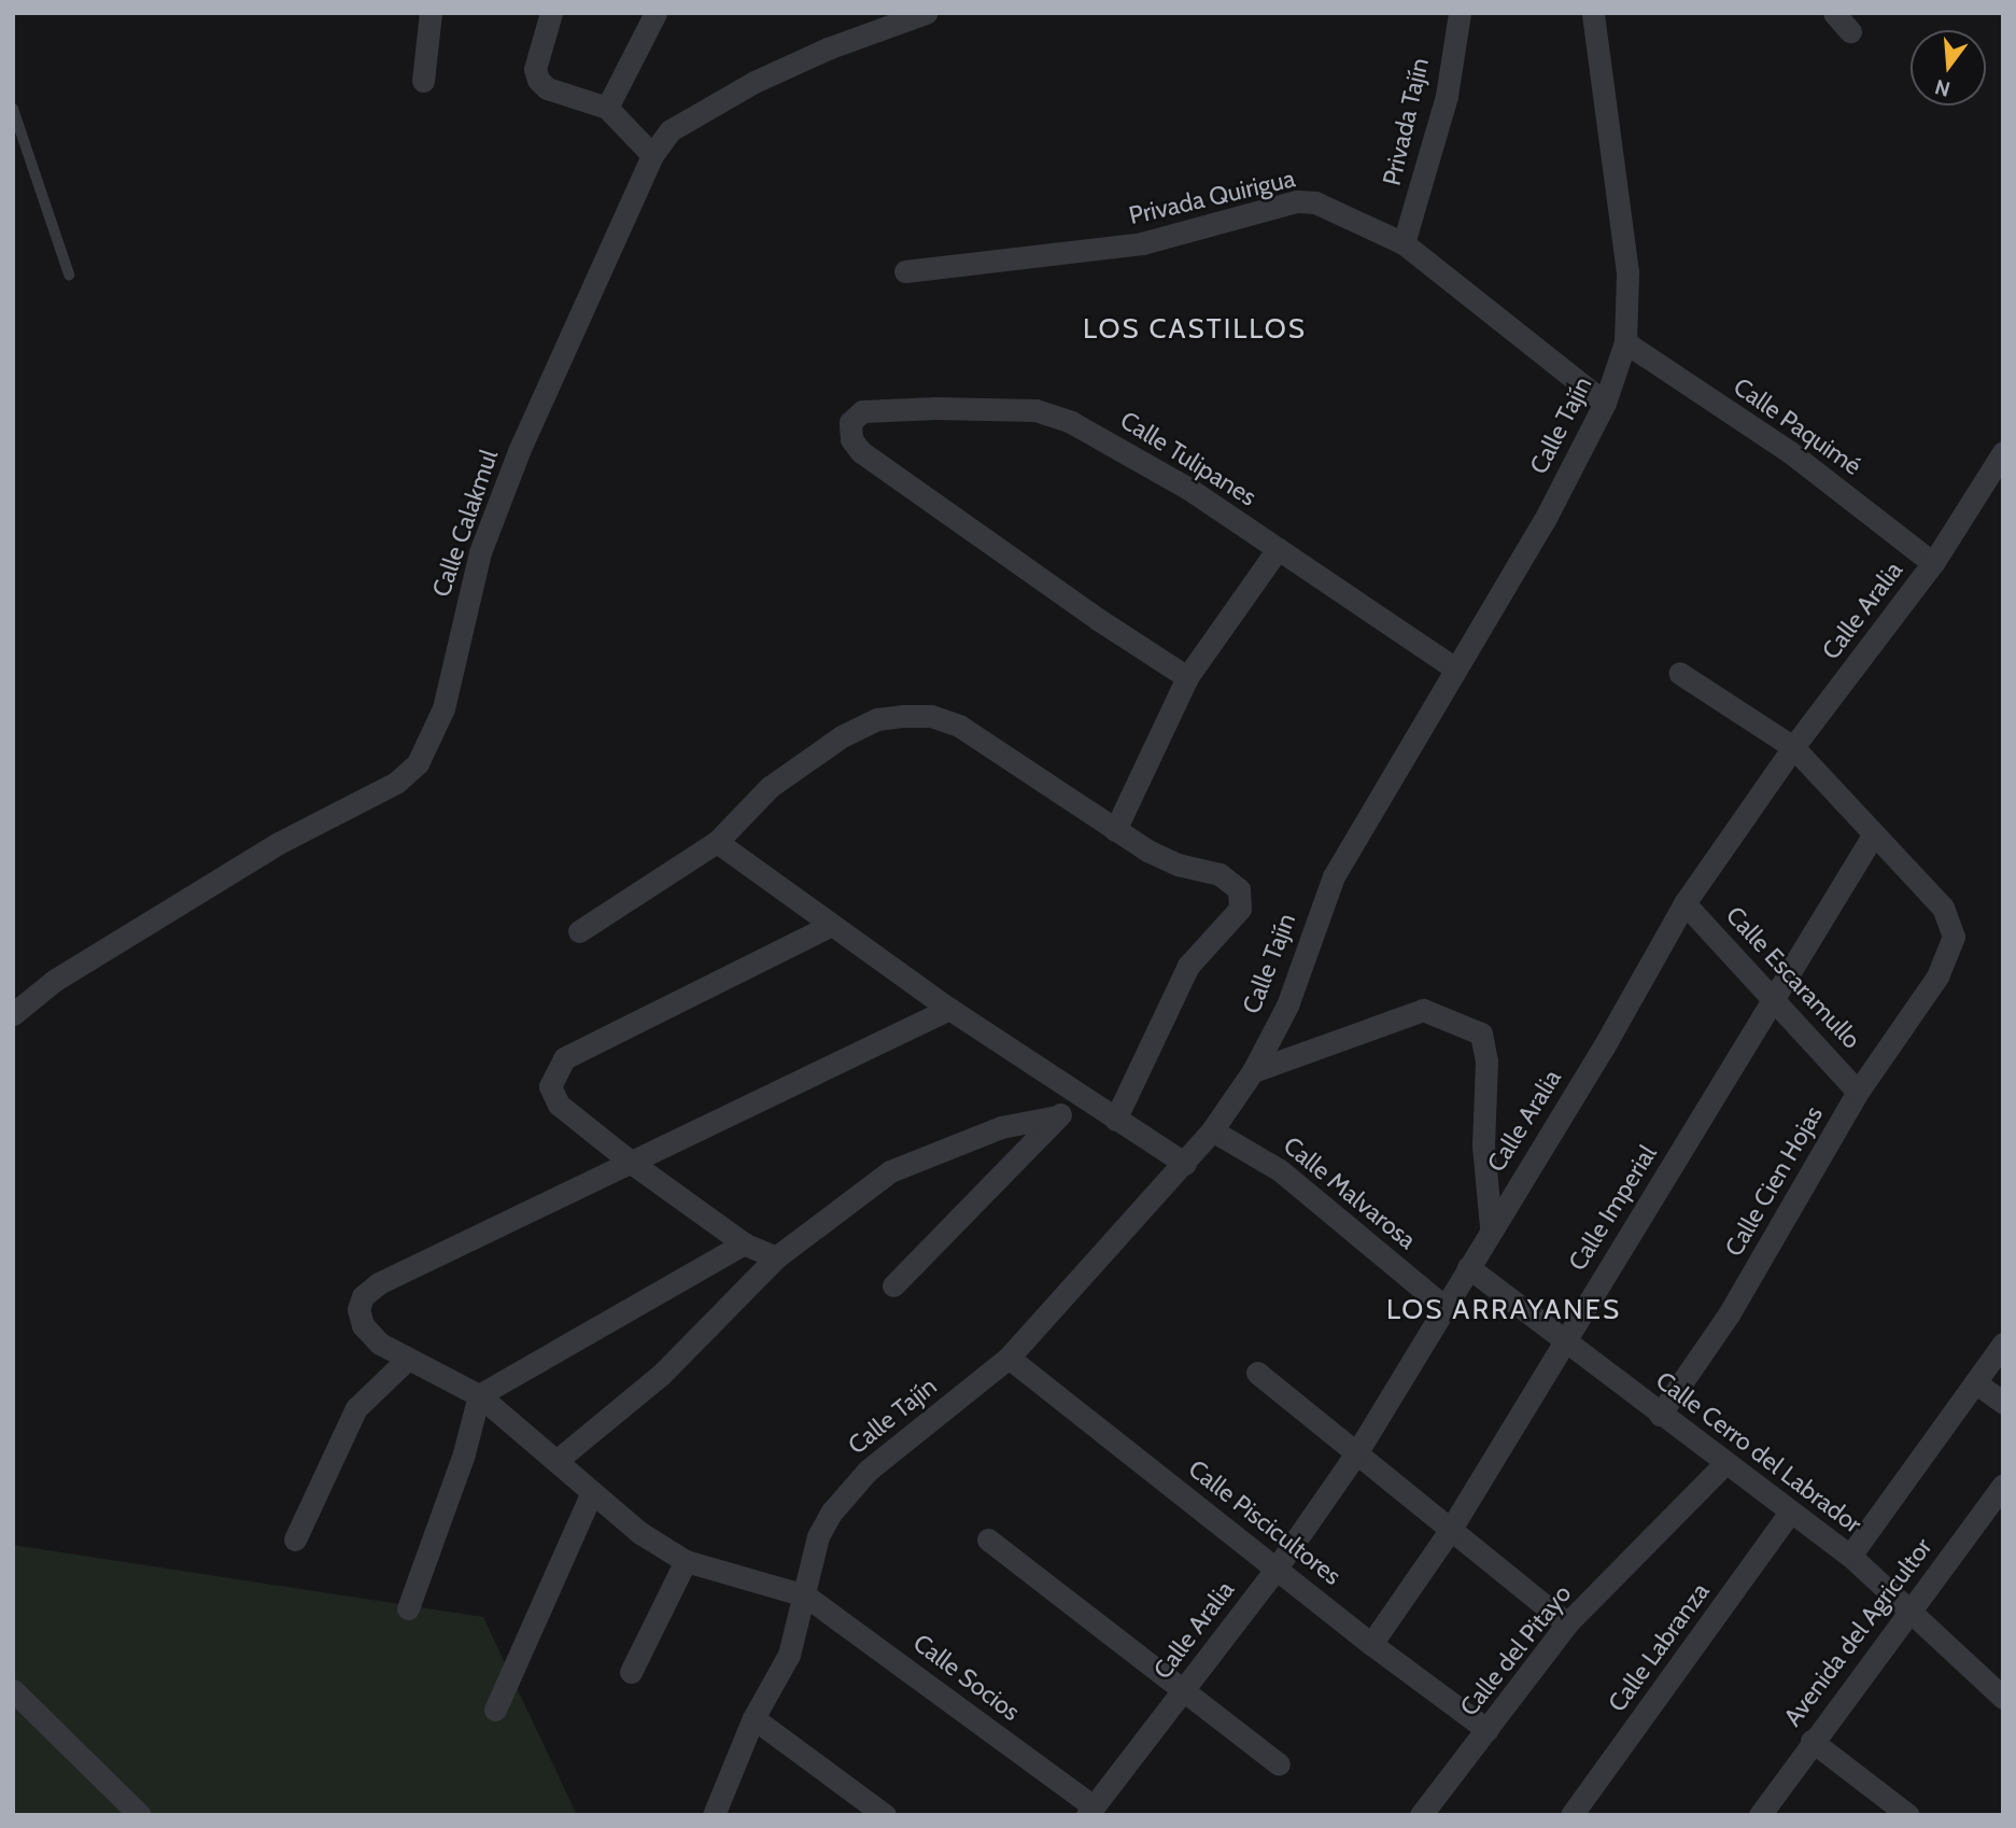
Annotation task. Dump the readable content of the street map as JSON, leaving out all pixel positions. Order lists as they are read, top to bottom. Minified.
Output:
{"streets":{"street":["Privada Tajín","Privada Quirigua","Calle Tajín","Calle Paquimé","Calle Tulipanes","Calle Calakmul","Calle Aralia","Calle Escaramullo","Calle Cien Hojas","Calle Malvarosa","Calle Imperial","Calle Cerro del Labrador","Calle Piscicultores","Avenida del Agricultor","Calle Labranza","Calle del Pitayo","Calle Socios"]},"crossings":[["Privada Tajín","Privada Quirigua"],["Privada Quirigua","Calle Tajín"],["Calle Tajín","Calle Paquimé"],["Calle Tajín","Calle Tulipanes"],["Calle Tajín","Calle Malvarosa"],["Calle Tajín","Calle Piscicultores"],["Calle Tajín","Calle Socios"],["Calle Paquimé","Calle Aralia"],["Calle Aralia","Calle Escaramullo"],["Calle Aralia","Calle Cien Hojas"],["Calle Aralia","Calle Malvarosa"],["Calle Aralia","Calle Cerro del Labrador"],["Calle Aralia","Calle Piscicultores"],["Calle Aralia","Calle Socios"],["Calle Escaramullo","Calle Cien Hojas"],["Calle Escaramullo","Calle Imperial"],["Calle Cien Hojas","Calle Imperial"],["Calle Cien Hojas","Calle Cerro del Labrador"],["Calle Imperial","Calle Cerro del Labrador"],["Calle Imperial","Calle Piscicultores"],["Calle Cerro del Labrador","Avenida del Agricultor"],["Calle Cerro del Labrador","Calle Labranza"],["Calle Cerro del Labrador","Calle del Pitayo"],["Calle Piscicultores","Calle del Pitayo"]],"districts":["LOS CASTILLOS","LOS ARRAYANES"],"north":"bottom"}
